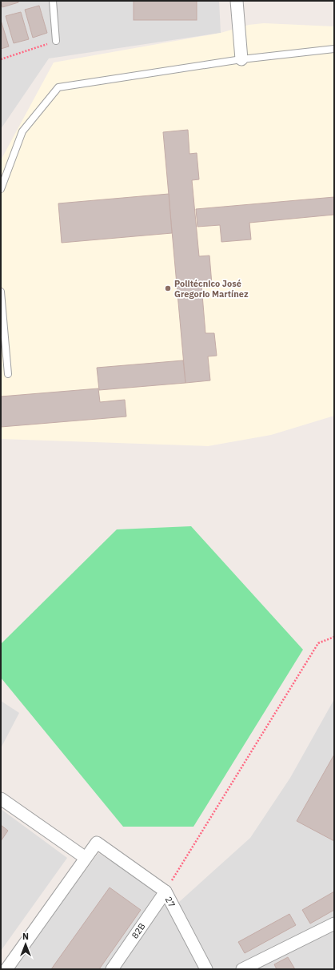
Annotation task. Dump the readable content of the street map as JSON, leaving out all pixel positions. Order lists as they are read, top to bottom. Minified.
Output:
{"streets":{"street":["27","82B"]},"crossings":[["27","82B"]],"places":["Politécnico José Gregorio Martínez"],"north":"top"}
